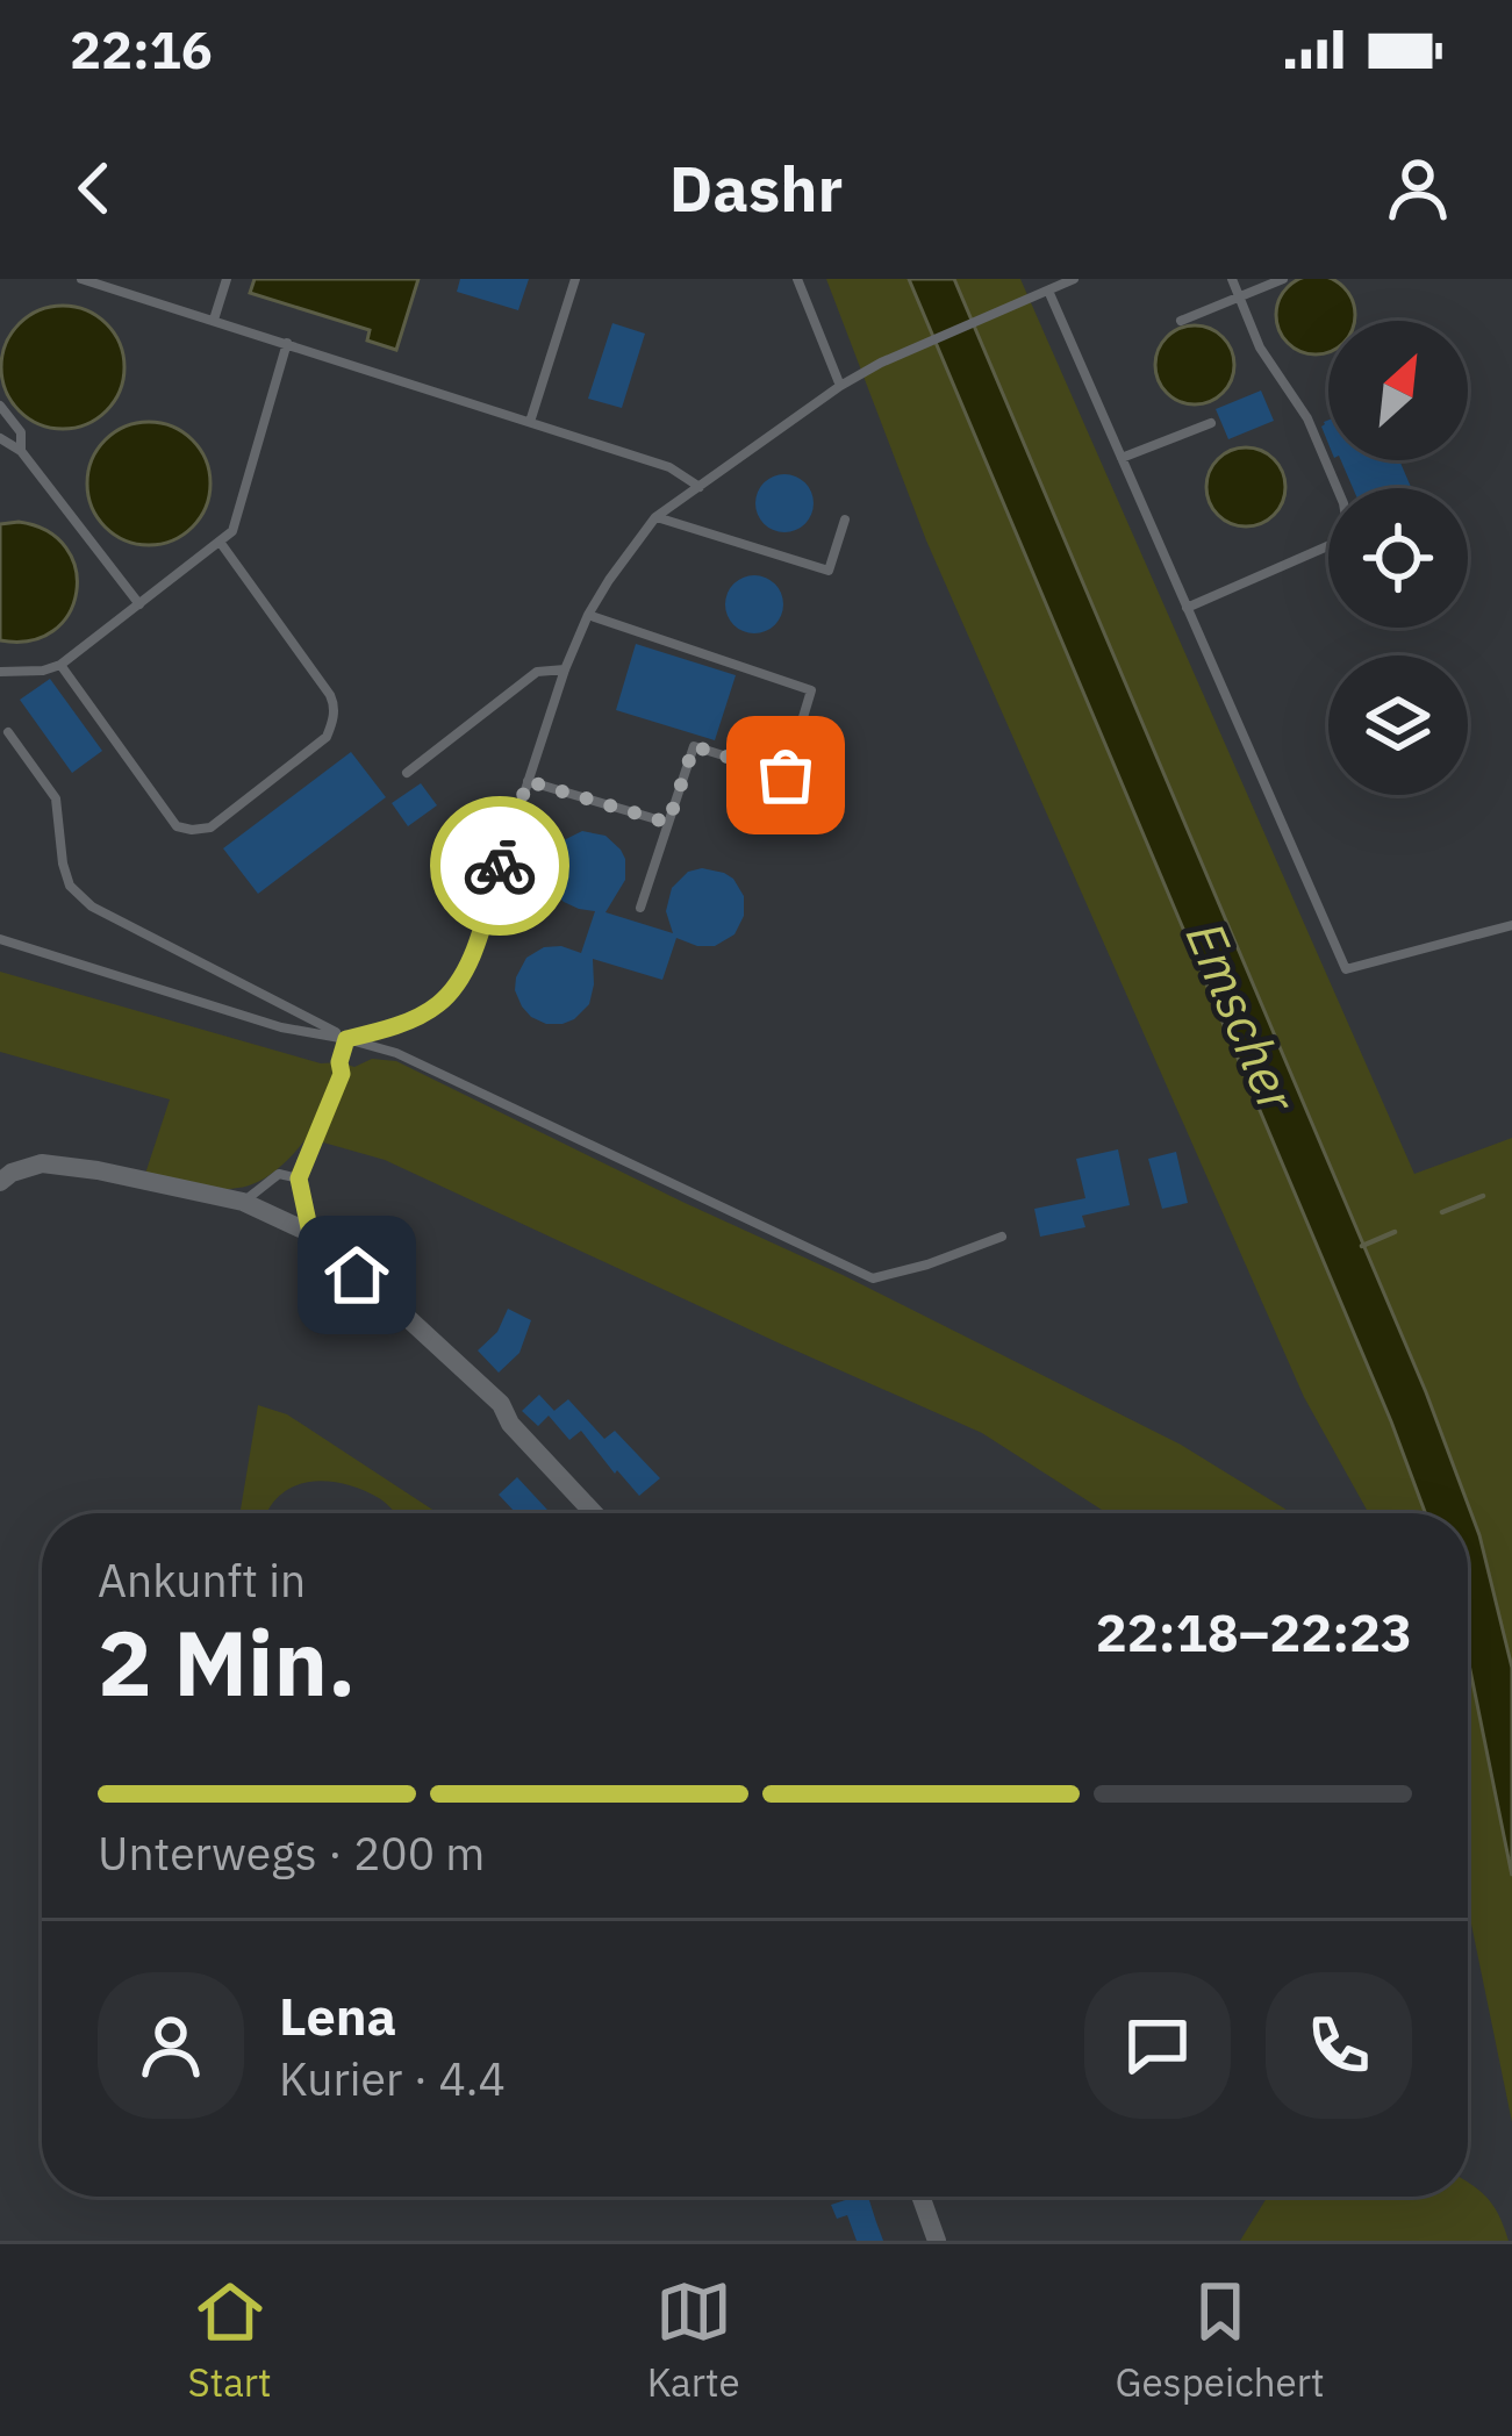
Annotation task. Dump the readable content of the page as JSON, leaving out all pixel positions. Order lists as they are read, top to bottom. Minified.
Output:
{"water":["Emscher"],"north":"top right","page":{"status":"22:16","header":"Dashr","heading":["2 Min.","Ankunft in","22:18–22:23"],"panel":["Lena","Kurier · 4.4"],"bar":"Unterwegs · 200 m","tabs":["Start","Karte","Gespeichert"]}}
